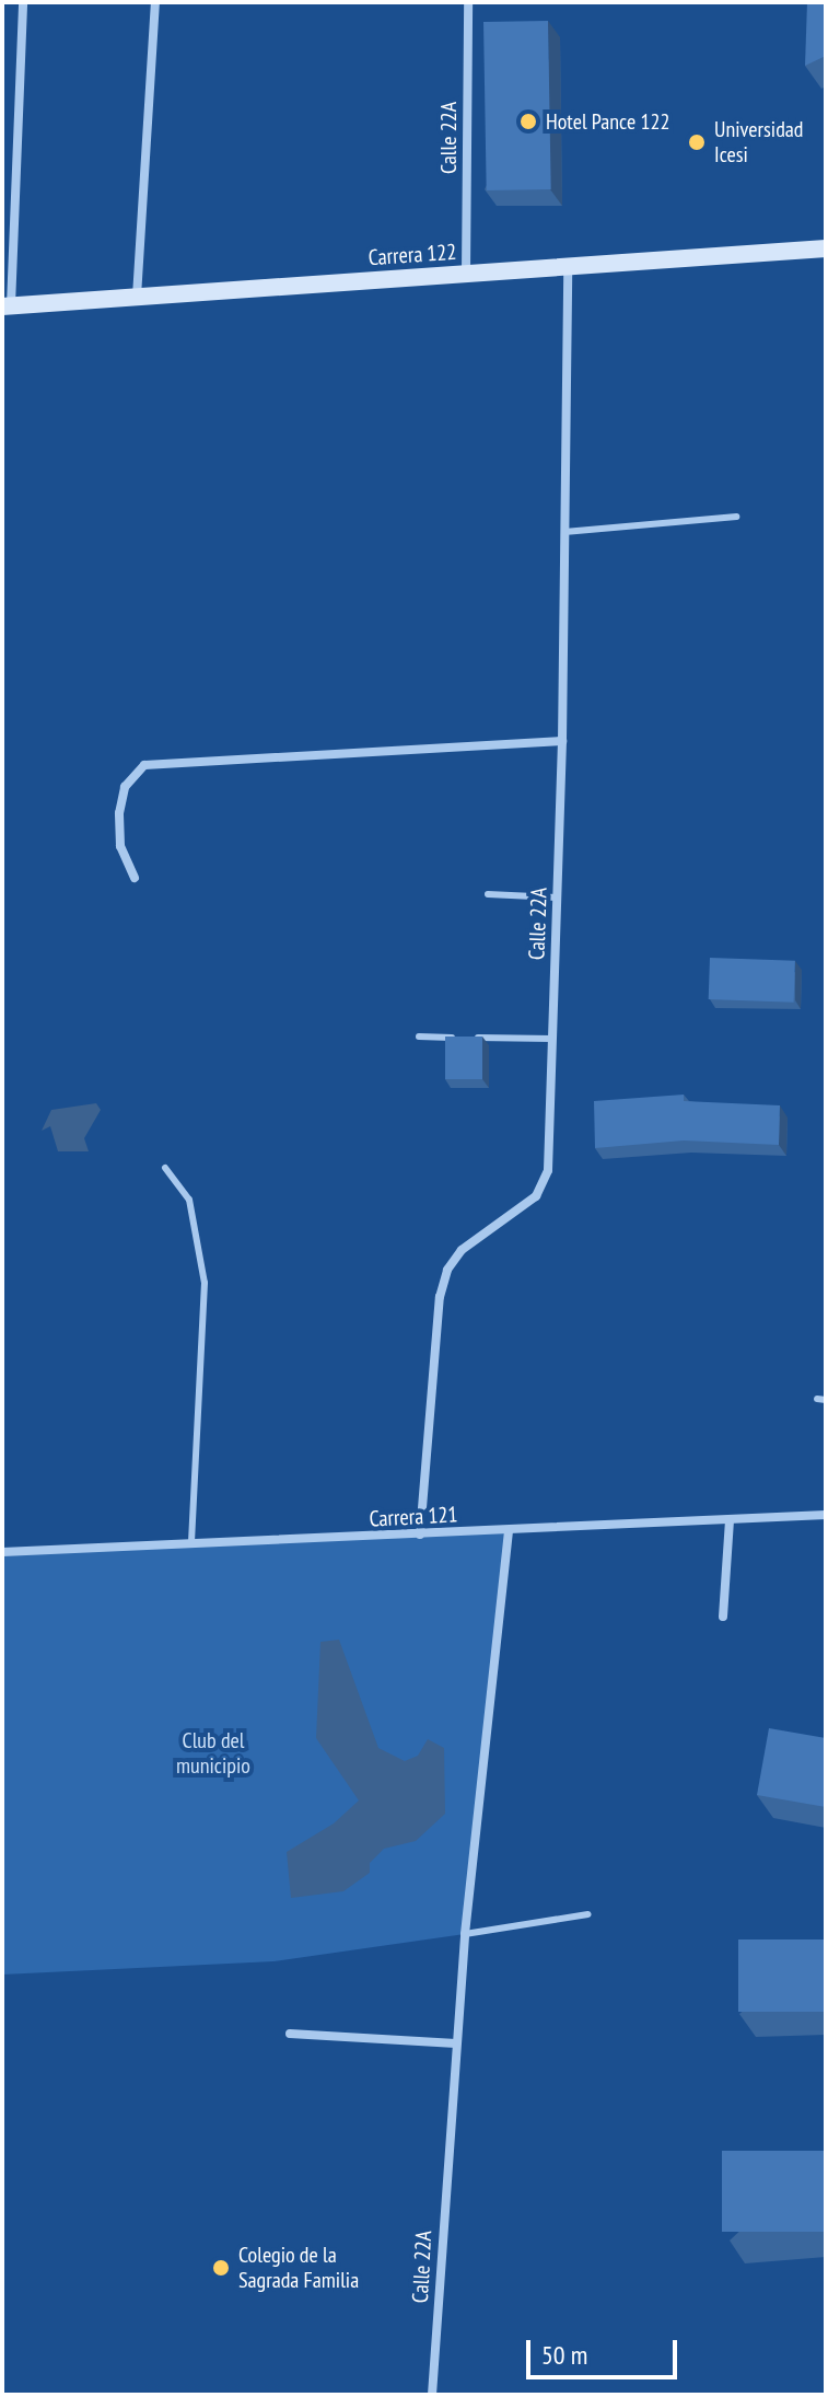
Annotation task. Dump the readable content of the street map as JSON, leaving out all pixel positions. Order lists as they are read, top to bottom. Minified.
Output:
{"streets":{"street":["Calle 22A","Carrera 122","Carrera 121"]},"crossings":[["Calle 22A","Carrera 122"],["Calle 22A","Carrera 121"]],"parks":["Club del municipio"],"places":["Hotel Pance 122","Universidad Icesi","Colegio de la Sagrada Familia"],"scale_bar":"50 m"}
